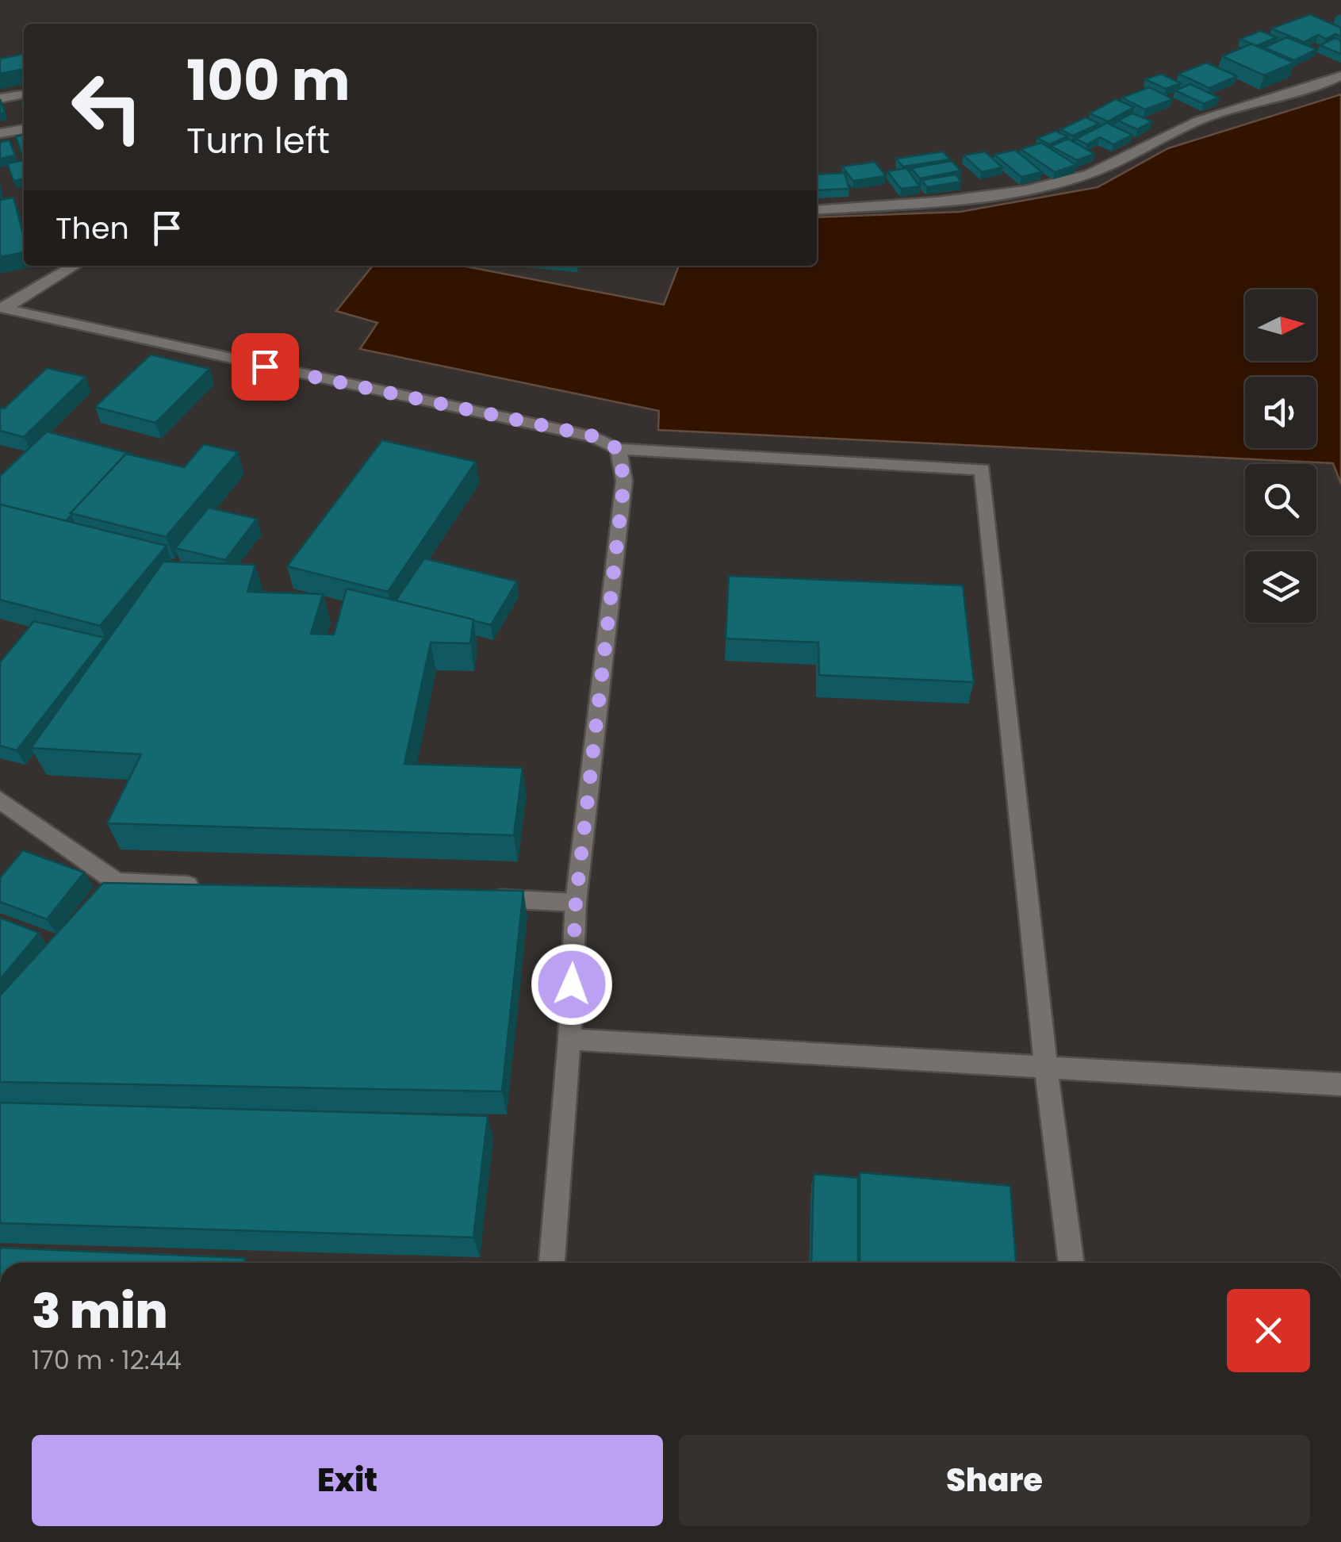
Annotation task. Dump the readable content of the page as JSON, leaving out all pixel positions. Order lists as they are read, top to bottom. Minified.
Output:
{"north":"right","page":{"turn":["100 m","Turn left"],"then":"Then","heading":["3 min","170 m · 12:44"],"buttons":["Exit","Share"]}}
